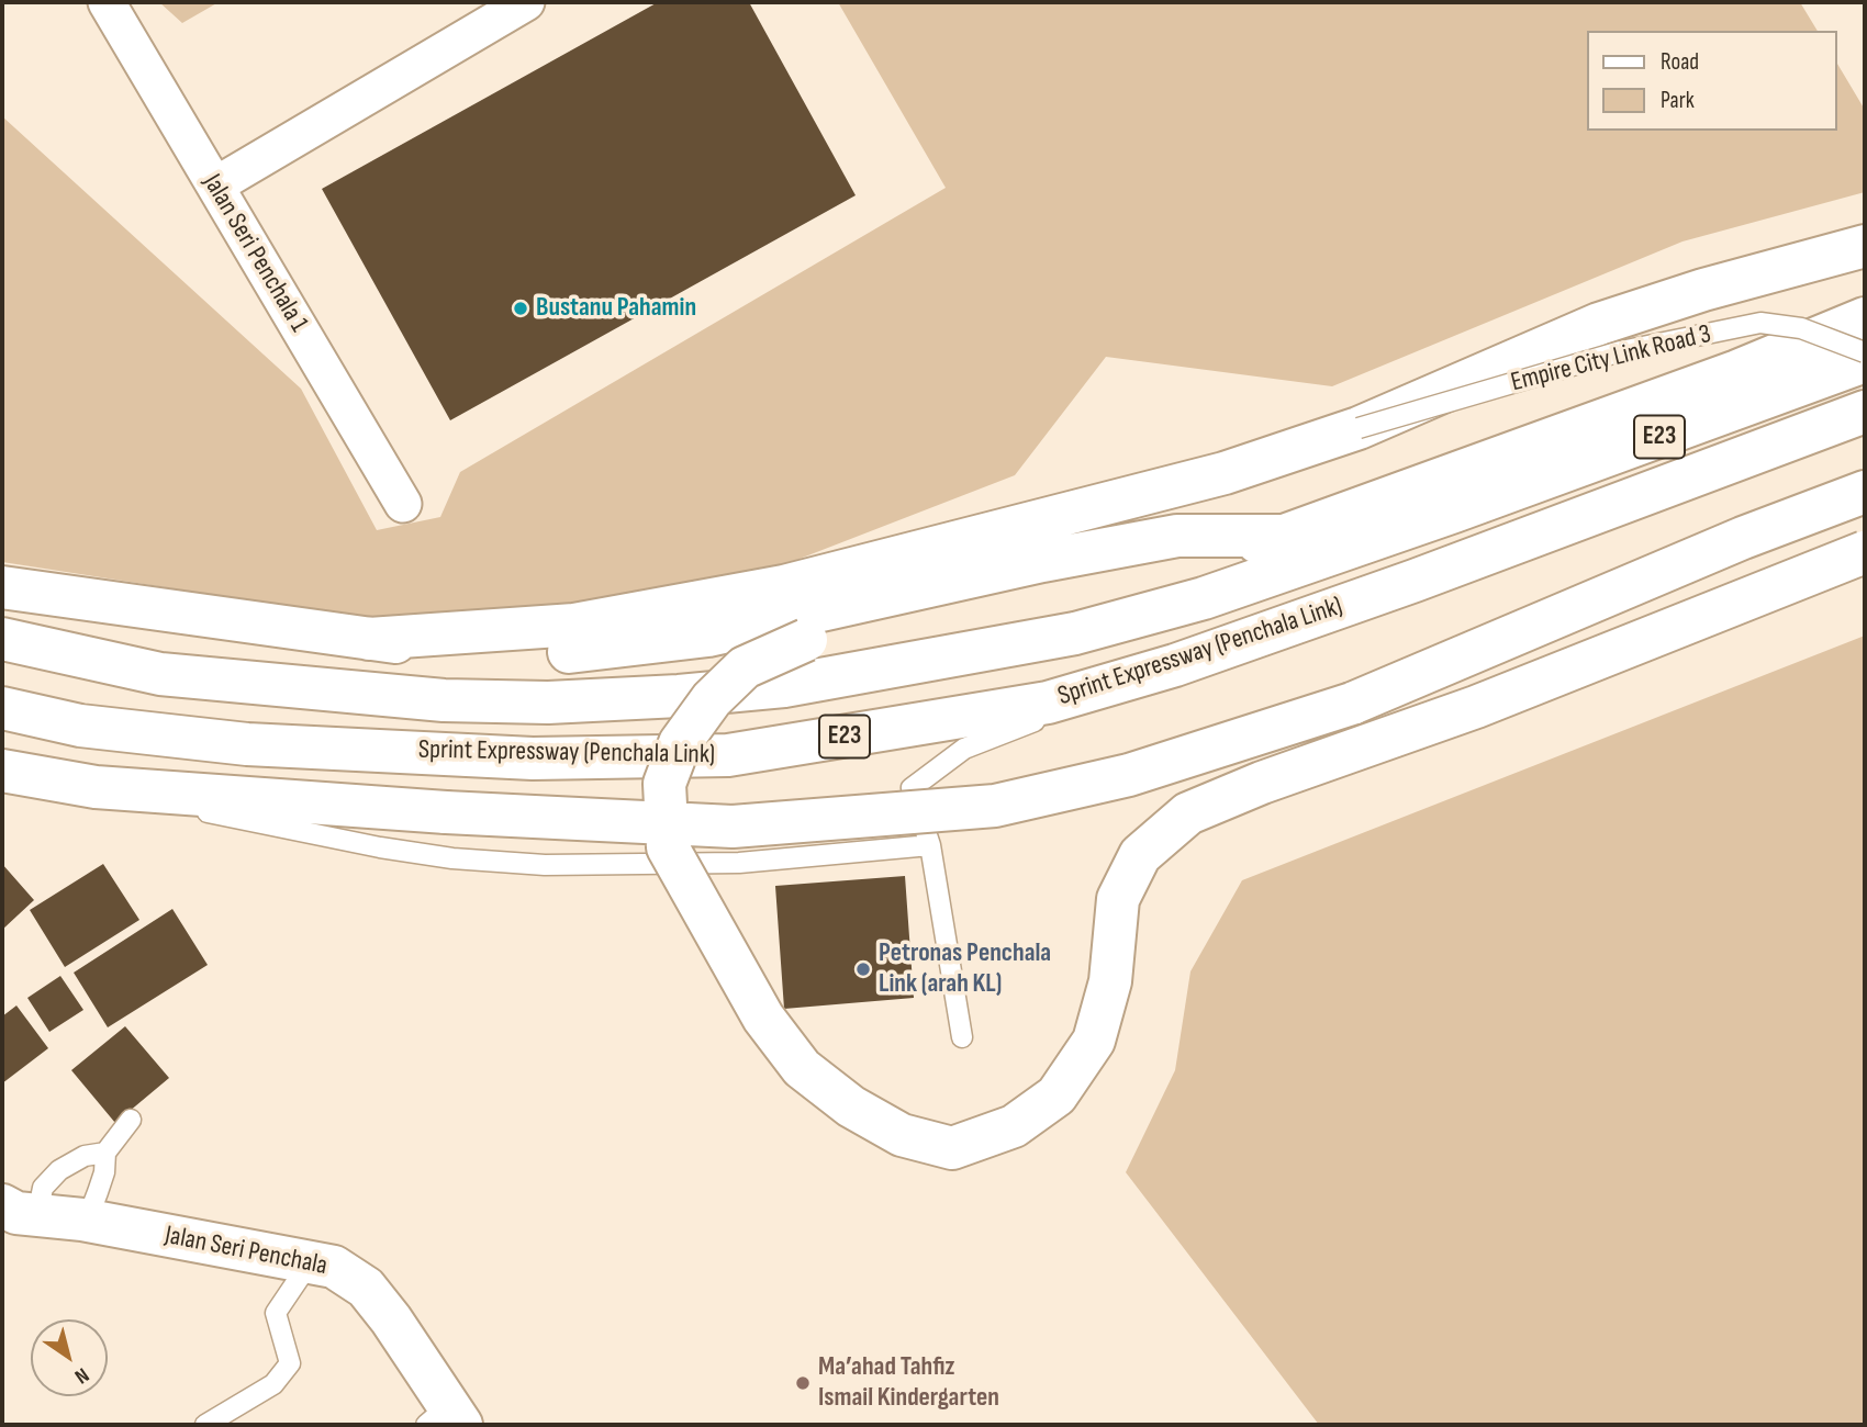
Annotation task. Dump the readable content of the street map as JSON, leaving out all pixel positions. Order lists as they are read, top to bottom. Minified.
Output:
{"streets":{"main road":["E23","Sprint Expressway (Penchala Link)","Jalan Seri Penchala"],"street":["Jalan Seri Penchala 1"],"lane":["Empire City Link Road 3"]},"places":["Bustanu Pahamin","Petronas Penchala Link (arah KL)","Ma’ahad Tahfiz Ismail Kindergarten"],"legend":["Road","Park"],"north":"bottom right"}
